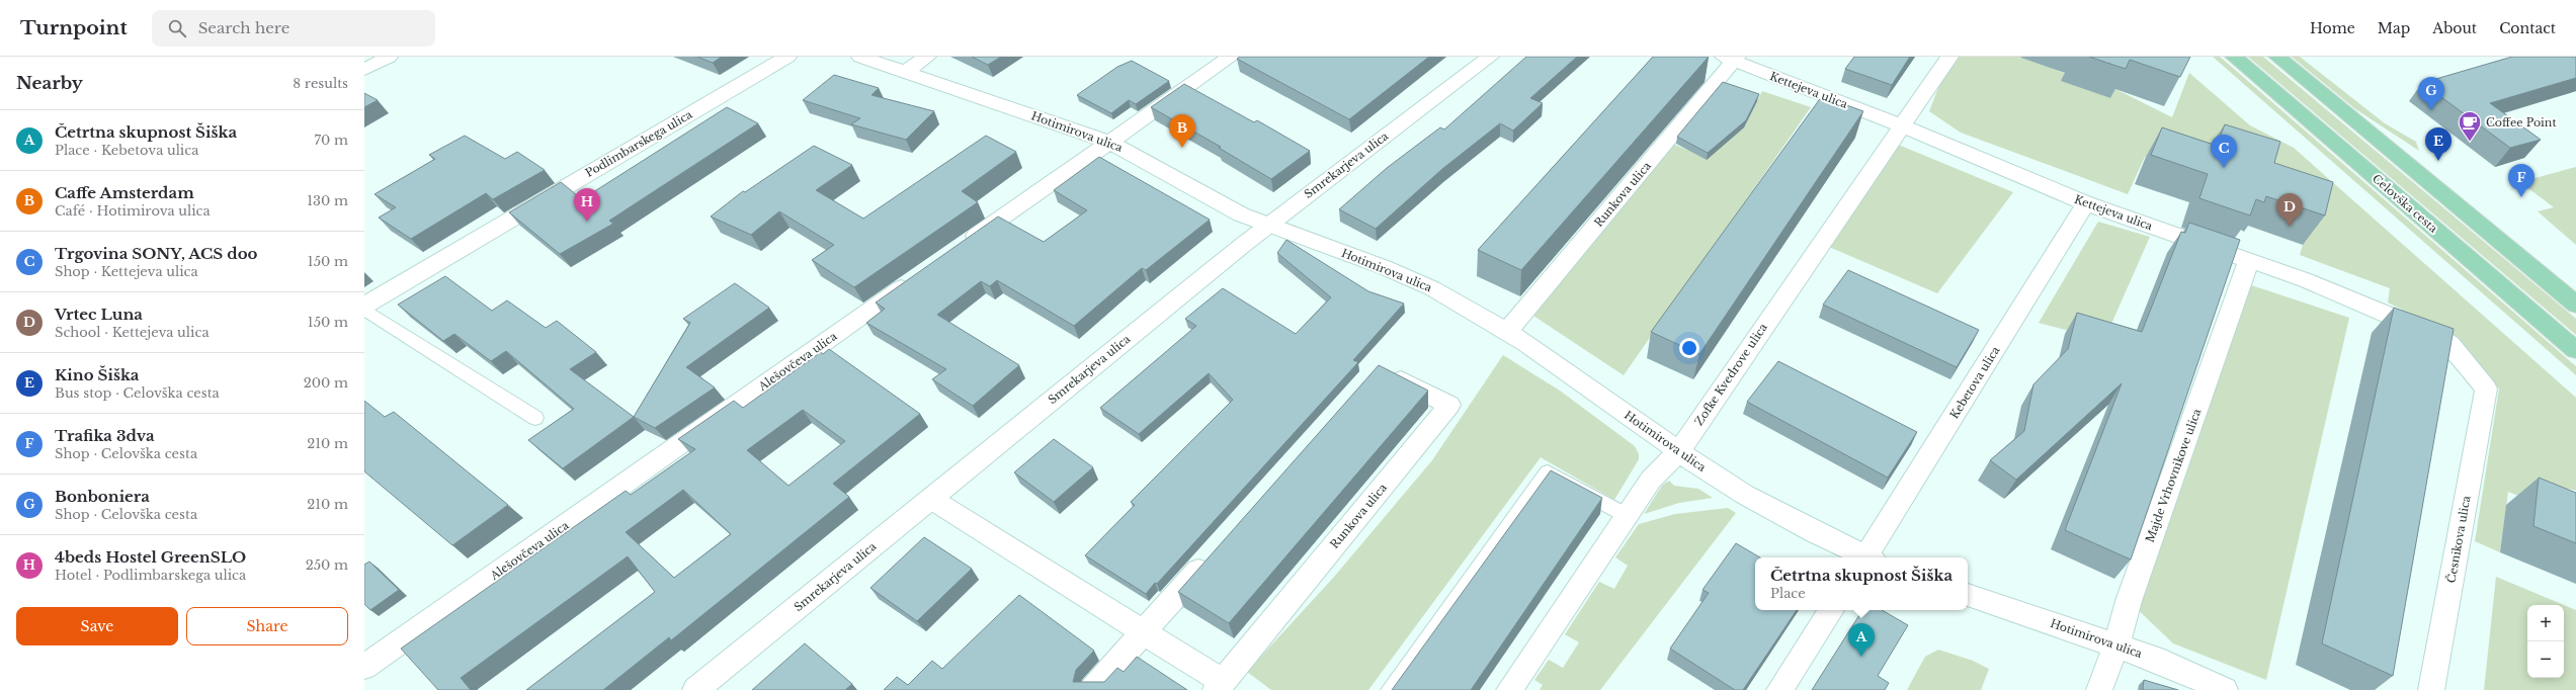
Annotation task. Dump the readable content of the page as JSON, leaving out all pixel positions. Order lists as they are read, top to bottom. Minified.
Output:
{"streets":{"main road":["Celovška cesta"],"street":["Kettejeva ulica","Hotimirova ulica","Podlimbarskega ulica","Smrekarjeva ulica","Runkova ulica","Alešovčeva ulica","Zofke Kvedrove ulica","Kebetova ulica","Majde Vrhovnikove ulica","Česnikova ulica"]},"crossings":[["Kettejeva ulica","Runkova ulica"],["Kettejeva ulica","Zofke Kvedrove ulica"],["Kettejeva ulica","Kebetova ulica"],["Kettejeva ulica","Majde Vrhovnikove ulica"],["Kettejeva ulica","Česnikova ulica"],["Hotimirova ulica","Smrekarjeva ulica"],["Hotimirova ulica","Runkova ulica"],["Hotimirova ulica","Zofke Kvedrove ulica"],["Hotimirova ulica","Majde Vrhovnikove ulica"]],"places":{"cafe":["Coffee Point"]},"page":{"header":"Turnpoint","search":"Search here","nav":["Home","Map","About","Contact"],"heading":["Nearby","8 results"],"pins":["G","B","E","C","F","H","D","A"],"list":[{"mark":"A","name":"Četrtna skupnost Šiška","note":"Place · Kebetova ulica","value":"70 m"},{"mark":"B","name":"Caffe Amsterdam","note":"Café · Hotimirova ulica","value":"130 m"},{"mark":"C","name":"Trgovina SONY, ACS doo","note":"Shop · Kettejeva ulica","value":"150 m"},{"mark":"D","name":"Vrtec Luna","note":"School · Kettejeva ulica","value":"150 m"},{"mark":"E","name":"Kino Šiška","note":"Bus stop · Celovška cesta","value":"200 m"},{"mark":"F","name":"Trafika 3dva","note":"Shop · Celovška cesta","value":"210 m"},{"mark":"G","name":"Bonboniera","note":"Shop · Celovška cesta","value":"210 m"},{"mark":"H","name":"4beds Hostel GreenSLO","note":"Hotel · Podlimbarskega ulica","value":"250 m"}],"popup":["Četrtna skupnost Šiška","Place"],"buttons":["Save","Share"],"map_buttons":["+","−"]}}
